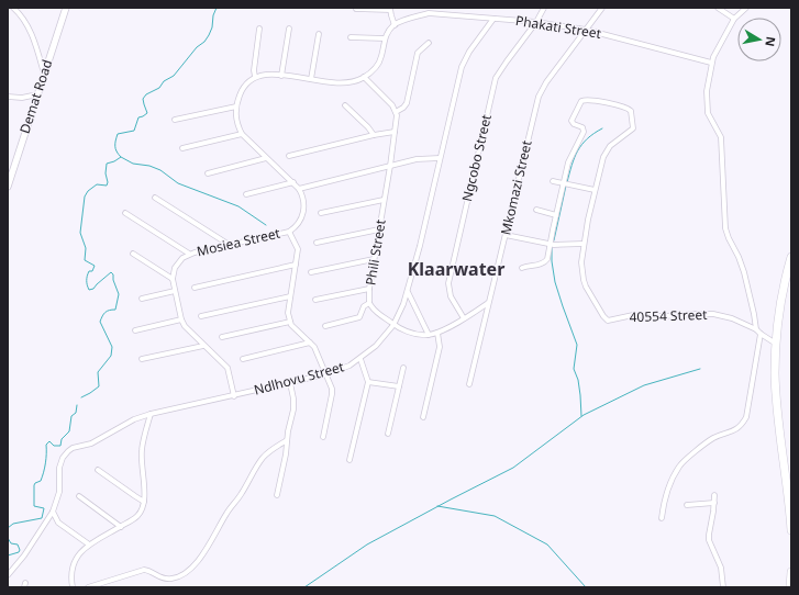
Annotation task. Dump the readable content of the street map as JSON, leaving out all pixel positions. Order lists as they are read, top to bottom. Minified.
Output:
{"streets":{"street":["Phakati Street","Demat Road","Ngcobo Street","Mkomazi Street","Mosiea Street","Phili Street","40554 Street","Ndlhovu Street"]},"crossings":[["Phakati Street","Ngcobo Street"],["Phakati Street","Mkomazi Street"],["Phakati Street","Ndlhovu Street"],["Ngcobo Street","Phili Street"],["Mkomazi Street","Phili Street"],["Phili Street","Ndlhovu Street"]],"districts":["Klaarwater"],"north":"right"}
